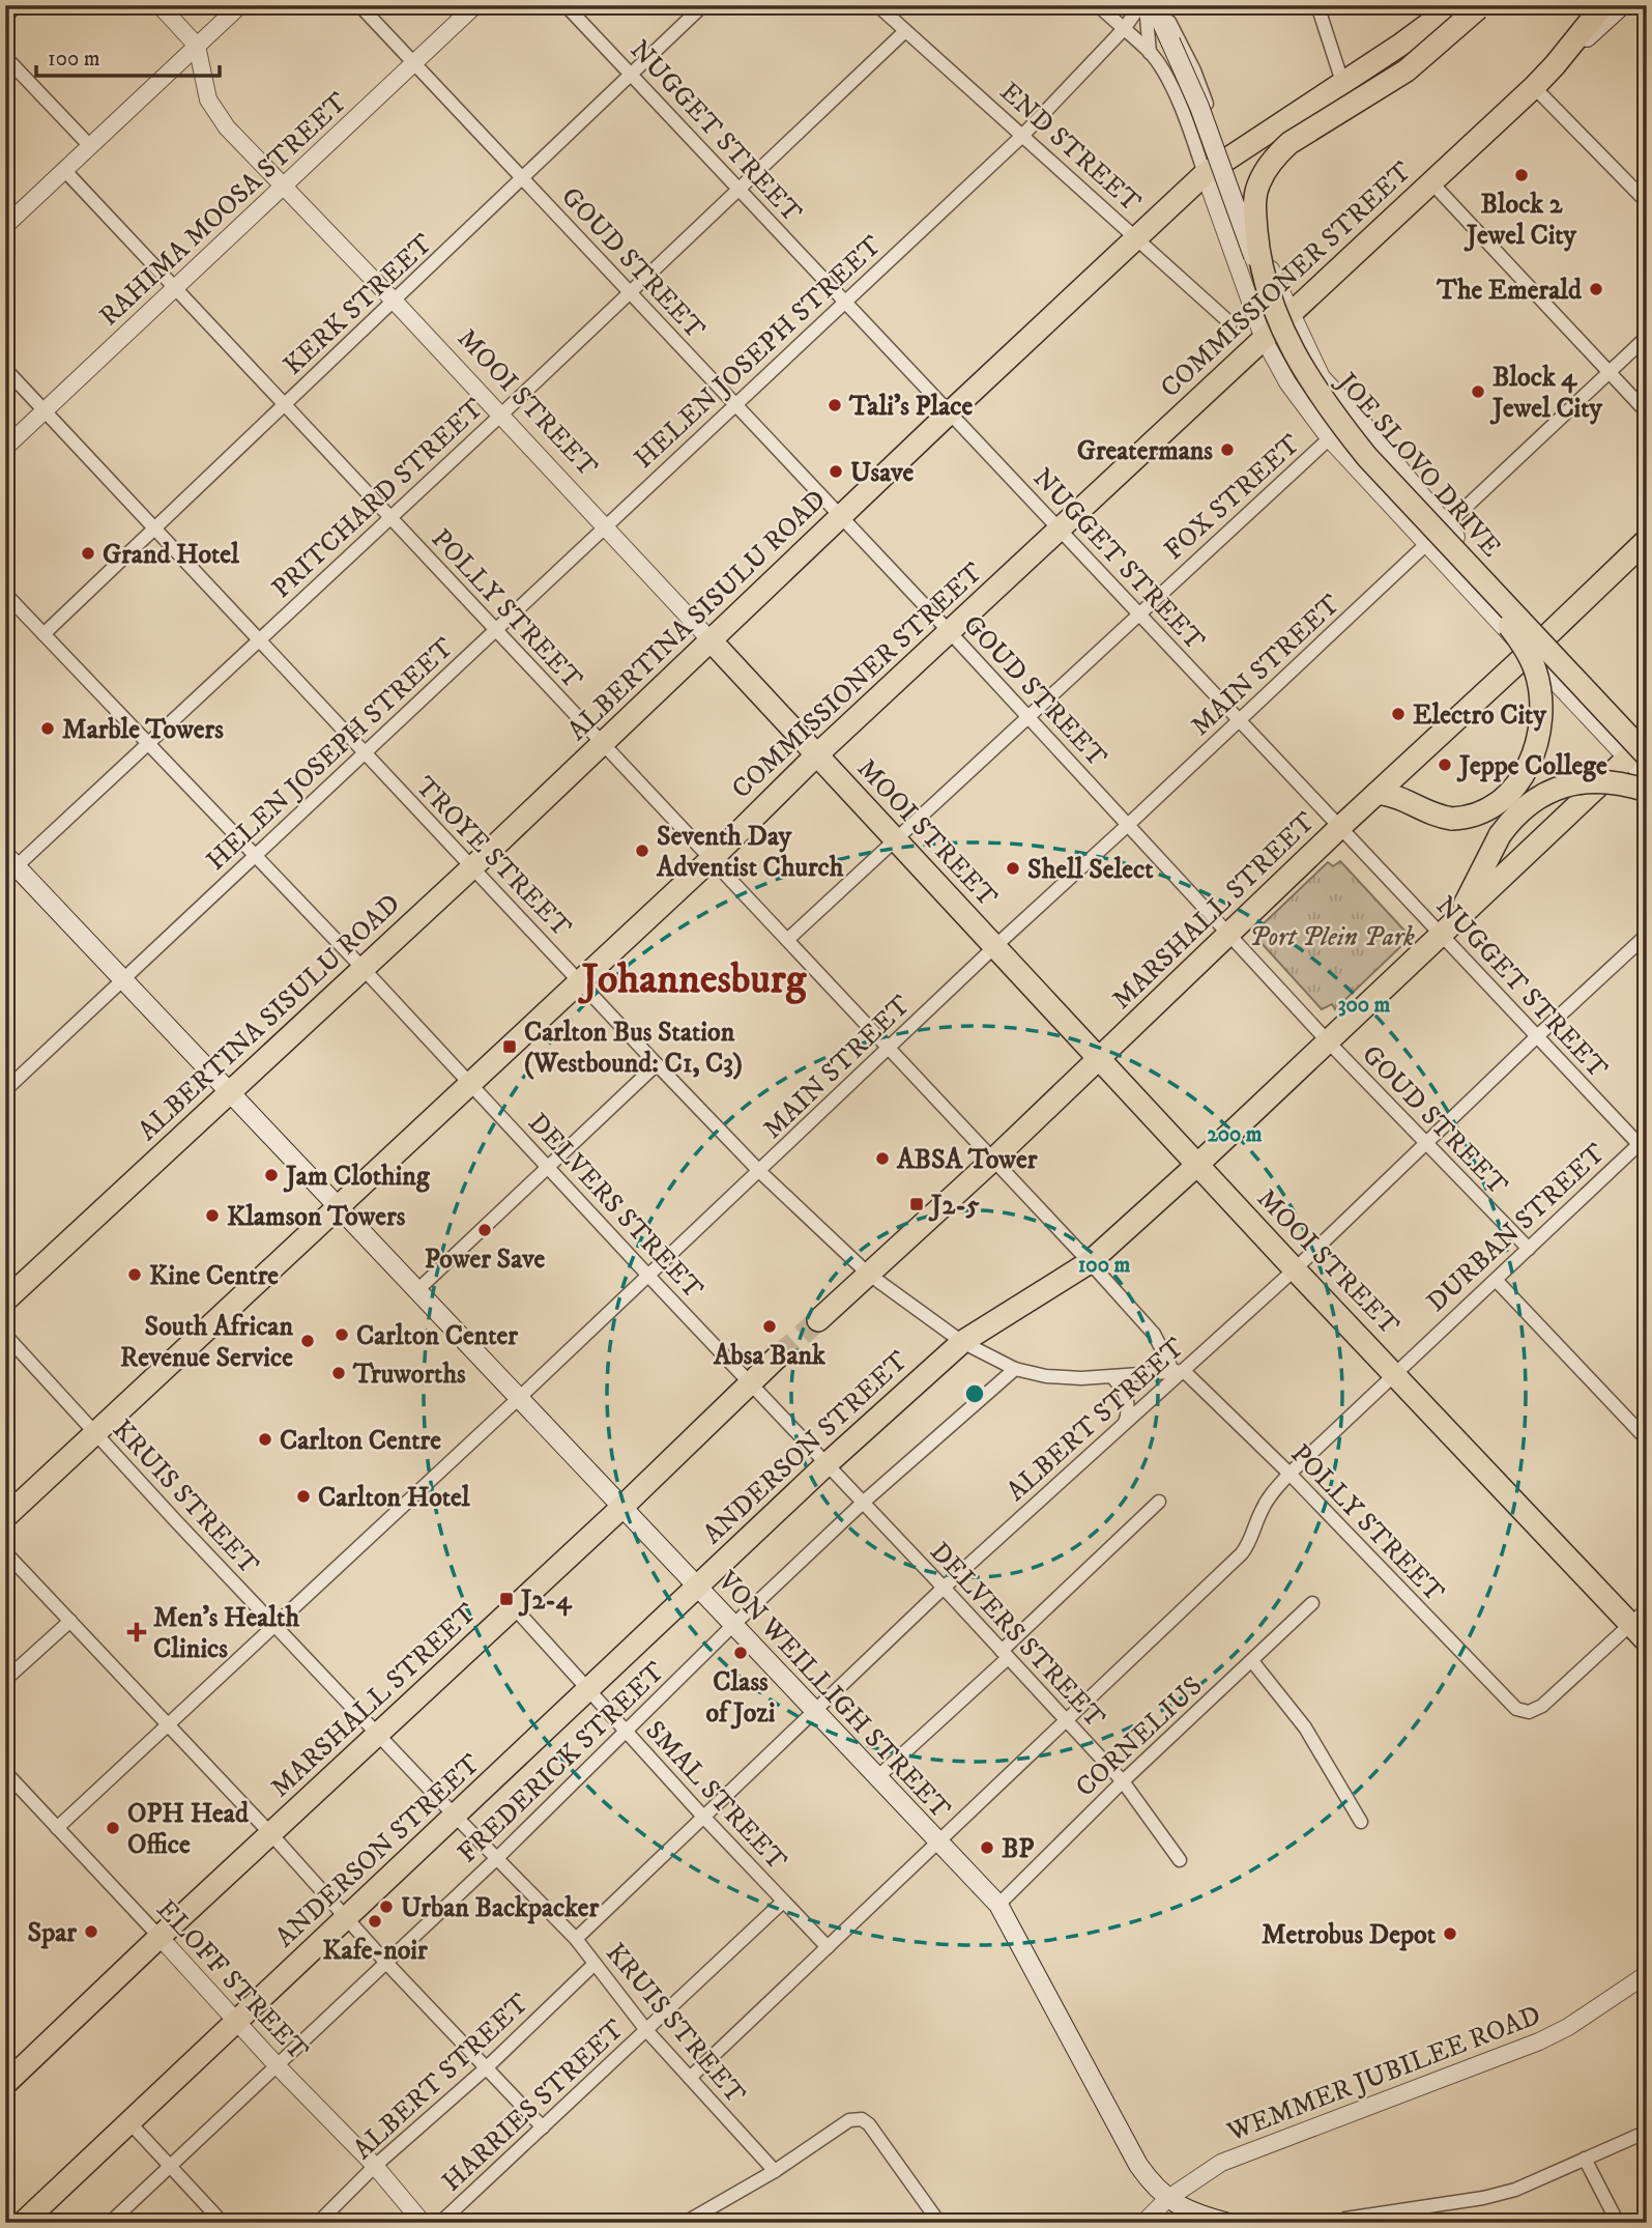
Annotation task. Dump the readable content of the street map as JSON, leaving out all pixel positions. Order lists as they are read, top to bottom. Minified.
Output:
{"streets":{"main road":["COMMISSIONER STREET","MOOI STREET","JOE SLOVO DRIVE","ALBERTINA SISULU ROAD","MARSHALL STREET","ANDERSON STREET","VON WEILLIGH STREET"],"street":["NUGGET STREET","END STREET","RAHIMA MOOSA STREET","GOUD STREET","KERK STREET","HELEN JOSEPH STREET","FOX STREET","PRITCHARD STREET","POLLY STREET","MAIN STREET","TROYE STREET","DELVERS STREET","DURBAN STREET","ALBERT STREET","KRUIS STREET","CORNELIUS","FREDERICK STREET","SMAL STREET","ELOFF STREET","WEMMER JUBILEE ROAD","HARRIES STREET"]},"crossings":[["NUGGET STREET","COMMISSIONER STREET"],["NUGGET STREET","KERK STREET"],["NUGGET STREET","HELEN JOSEPH STREET"],["NUGGET STREET","FOX STREET"],["NUGGET STREET","PRITCHARD STREET"],["NUGGET STREET","ALBERTINA SISULU ROAD"],["NUGGET STREET","MAIN STREET"],["NUGGET STREET","MARSHALL STREET"],["NUGGET STREET","DURBAN STREET"],["NUGGET STREET","ALBERT STREET"],["NUGGET STREET","ANDERSON STREET"],["END STREET","HELEN JOSEPH STREET"],["END STREET","PRITCHARD STREET"],["END STREET","ALBERTINA SISULU ROAD"],["RAHIMA MOOSA STREET","GOUD STREET"],["RAHIMA MOOSA STREET","MOOI STREET"],["RAHIMA MOOSA STREET","POLLY STREET"],["RAHIMA MOOSA STREET","TROYE STREET"],["GOUD STREET","COMMISSIONER STREET"],["GOUD STREET","KERK STREET"],["GOUD STREET","HELEN JOSEPH STREET"],["GOUD STREET","FOX STREET"],["GOUD STREET","PRITCHARD STREET"],["GOUD STREET","ALBERTINA SISULU ROAD"],["GOUD STREET","MAIN STREET"],["GOUD STREET","MARSHALL STREET"],["GOUD STREET","DURBAN STREET"],["GOUD STREET","ALBERT STREET"],["GOUD STREET","ANDERSON STREET"],["COMMISSIONER STREET","MOOI STREET"],["COMMISSIONER STREET","JOE SLOVO DRIVE"],["COMMISSIONER STREET","POLLY STREET"],["COMMISSIONER STREET","TROYE STREET"],["COMMISSIONER STREET","DELVERS STREET"],["COMMISSIONER STREET","KRUIS STREET"],["COMMISSIONER STREET","VON WEILLIGH STREET"],["KERK STREET","MOOI STREET"],["KERK STREET","POLLY STREET"],["KERK STREET","TROYE STREET"],["KERK STREET","DELVERS STREET"],["HELEN JOSEPH STREET","MOOI STREET"],["HELEN JOSEPH STREET","JOE SLOVO DRIVE"],["HELEN JOSEPH STREET","POLLY STREET"],["HELEN JOSEPH STREET","TROYE STREET"],["HELEN JOSEPH STREET","DELVERS STREET"],["HELEN JOSEPH STREET","VON WEILLIGH STREET"],["MOOI STREET","FOX STREET"],["MOOI STREET","PRITCHARD STREET"],["MOOI STREET","POLLY STREET"],["MOOI STREET","ALBERTINA SISULU ROAD"],["MOOI STREET","MAIN STREET"],["MOOI STREET","MARSHALL STREET"],["MOOI STREET","DURBAN STREET"],["MOOI STREET","ALBERT STREET"],["MOOI STREET","ANDERSON STREET"],["JOE SLOVO DRIVE","ANDERSON STREET"],["FOX STREET","POLLY STREET"],["PRITCHARD STREET","POLLY STREET"],["PRITCHARD STREET","TROYE STREET"],["PRITCHARD STREET","DELVERS STREET"],["PRITCHARD STREET","VON WEILLIGH STREET"],["POLLY STREET","ALBERTINA SISULU ROAD"],["POLLY STREET","MAIN STREET"],["POLLY STREET","TROYE STREET"],["POLLY STREET","MARSHALL STREET"],["POLLY STREET","DURBAN STREET"],["POLLY STREET","ALBERT STREET"],["POLLY STREET","ANDERSON STREET"],["ALBERTINA SISULU ROAD","TROYE STREET"],["ALBERTINA SISULU ROAD","DELVERS STREET"],["ALBERTINA SISULU ROAD","VON WEILLIGH STREET"],["MAIN STREET","TROYE STREET"],["MAIN STREET","DELVERS STREET"],["MAIN STREET","KRUIS STREET"],["MAIN STREET","VON WEILLIGH STREET"],["MAIN STREET","ELOFF STREET"],["TROYE STREET","MARSHALL STREET"],["TROYE STREET","ALBERT STREET"],["TROYE STREET","ANDERSON STREET"],["TROYE STREET","FREDERICK STREET"],["MARSHALL STREET","DELVERS STREET"],["MARSHALL STREET","KRUIS STREET"],["MARSHALL STREET","VON WEILLIGH STREET"],["MARSHALL STREET","SMAL STREET"],["MARSHALL STREET","ELOFF STREET"],["DELVERS STREET","DURBAN STREET"],["DELVERS STREET","ALBERT STREET"],["DELVERS STREET","ANDERSON STREET"],["DELVERS STREET","CORNELIUS"],["DELVERS STREET","FREDERICK STREET"],["ALBERT STREET","KRUIS STREET"],["ALBERT STREET","VON WEILLIGH STREET"],["ALBERT STREET","SMAL STREET"],["ALBERT STREET","ELOFF STREET"],["ANDERSON STREET","KRUIS STREET"],["ANDERSON STREET","VON WEILLIGH STREET"],["ANDERSON STREET","SMAL STREET"],["ANDERSON STREET","ELOFF STREET"],["KRUIS STREET","FREDERICK STREET"],["KRUIS STREET","HARRIES STREET"],["VON WEILLIGH STREET","CORNELIUS"],["VON WEILLIGH STREET","FREDERICK STREET"],["VON WEILLIGH STREET","WEMMER JUBILEE ROAD"],["FREDERICK STREET","SMAL STREET"],["FREDERICK STREET","ELOFF STREET"],["SMAL STREET","HARRIES STREET"]],"districts":["Johannesburg"],"parks":["Port Plein Park"],"places":{"other":["Block 2 Jewel City","The Emerald","Block 4 Jewel City","Tali's Place","Greatermans","Usave","Grand Hotel","Electro City","Marble Towers","Jeppe College","Seventh Day Adventist Church","Shell Select","ABSA Tower","Jam Clothing","Klamson Towers","Power Save","Kine Centre","Absa Bank","Carlton Center","South African Revenue Service","Truworths","Carlton Centre","Carlton Hotel","Class of Jozi","OPH Head Office","BP","Urban Backpacker","Kafe-noir","Spar","Metrobus Depot"],"transit":["Carlton Bus Station (Westbound: C1, C3)","J2-5","J2-4"],"health":["Men's Health Clinics"]},"scale_bar":"100 m","rings":["300 m","200 m","100 m"]}
